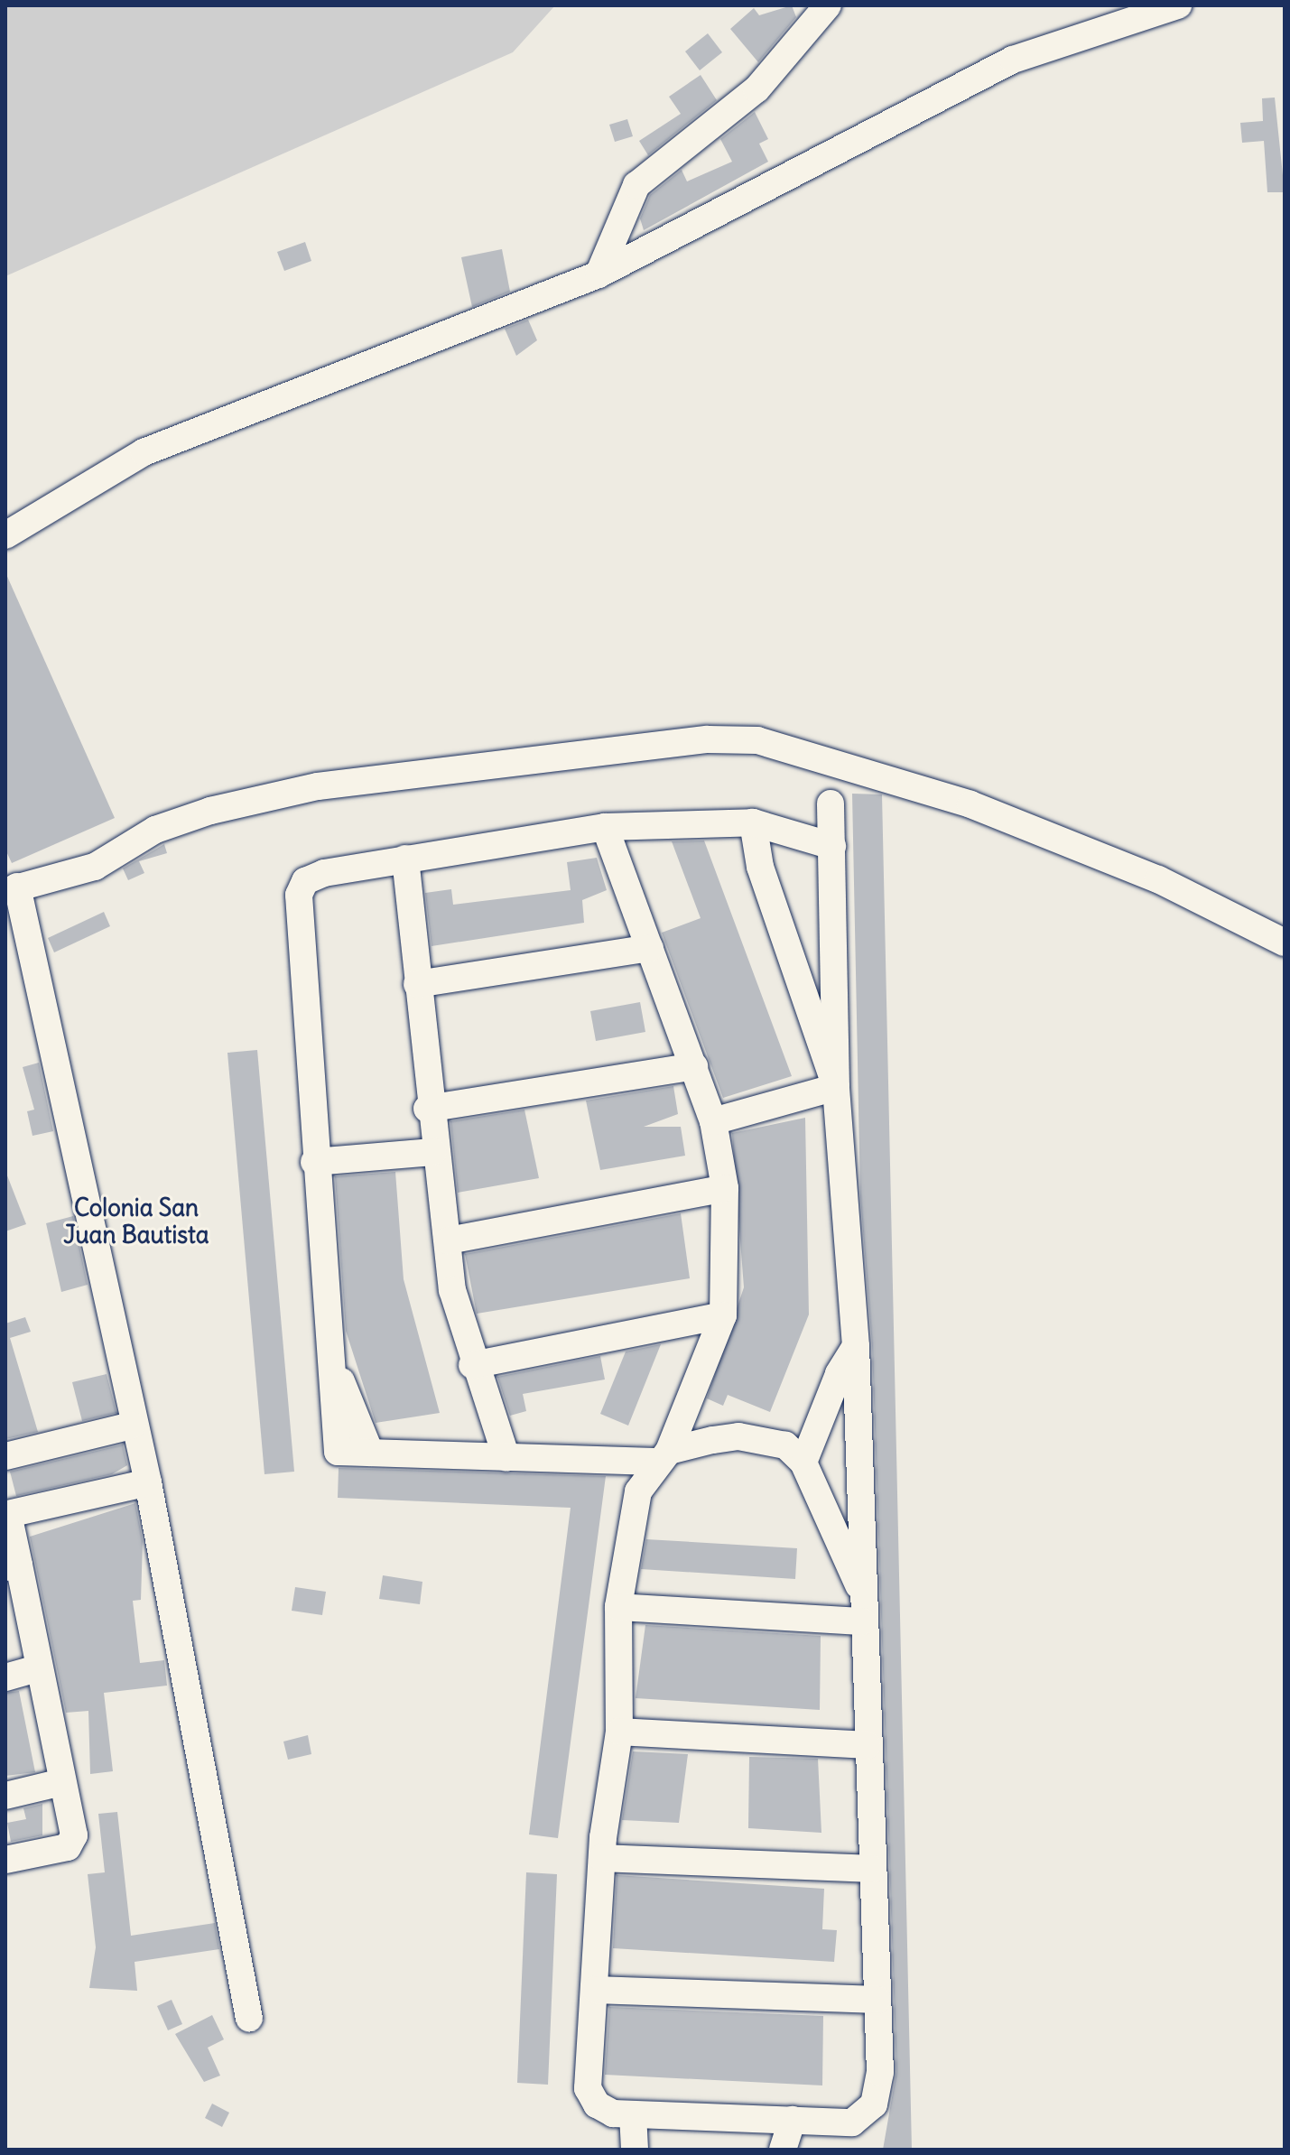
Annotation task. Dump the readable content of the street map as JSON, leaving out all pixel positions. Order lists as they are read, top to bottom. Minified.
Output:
{"districts":["Colonia San Juan Bautista"]}
